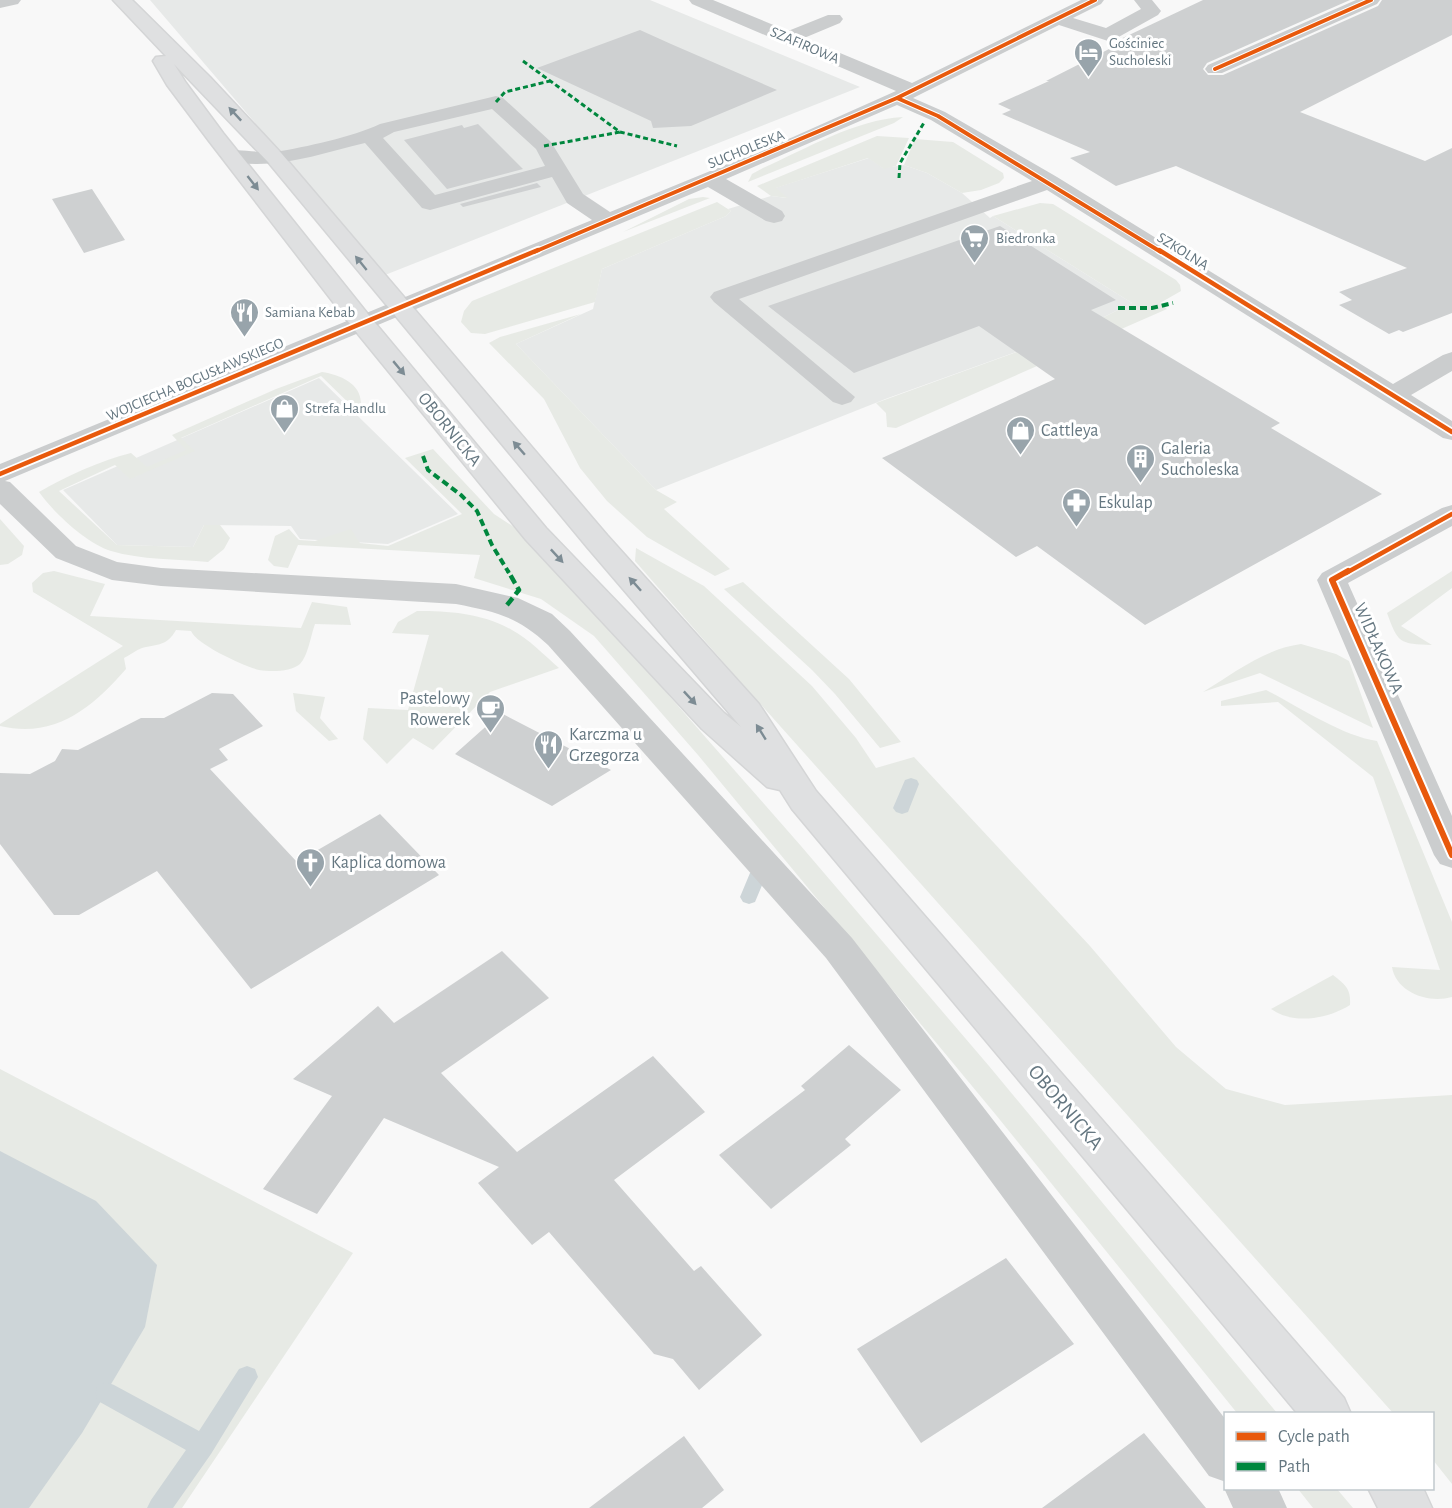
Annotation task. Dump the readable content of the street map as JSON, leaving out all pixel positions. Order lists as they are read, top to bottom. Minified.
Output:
{"streets":{"main road":["OBORNICKA"],"street":["SZAFIROWA","SUCHOLESKA","SZKOLNA","WOJCIECHA BOGUSŁAWSKIEGO","WIDŁAKOWA"]},"crossings":[["SZAFIROWA","SUCHOLESKA"],["SZAFIROWA","SZKOLNA"],["SUCHOLESKA","SZKOLNA"],["SUCHOLESKA","WOJCIECHA BOGUSŁAWSKIEGO"],["SUCHOLESKA","OBORNICKA"],["WOJCIECHA BOGUSŁAWSKIEGO","OBORNICKA"]],"places":{"hotel":["Gościniec Sucholeski"],"supermarket":["Biedronka"],"restaurant":["Samiana Kebab","Karczma u Grzegorza"],"shop":["Strefa Handlu","Cattleya"],"building":["Galeria Sucholeska"],"pharmacy":["Eskulap"],"cafe":["Pastelowy Rowerek"],"church":["Kaplica domowa"]},"legend":["Cycle path","Path"]}
